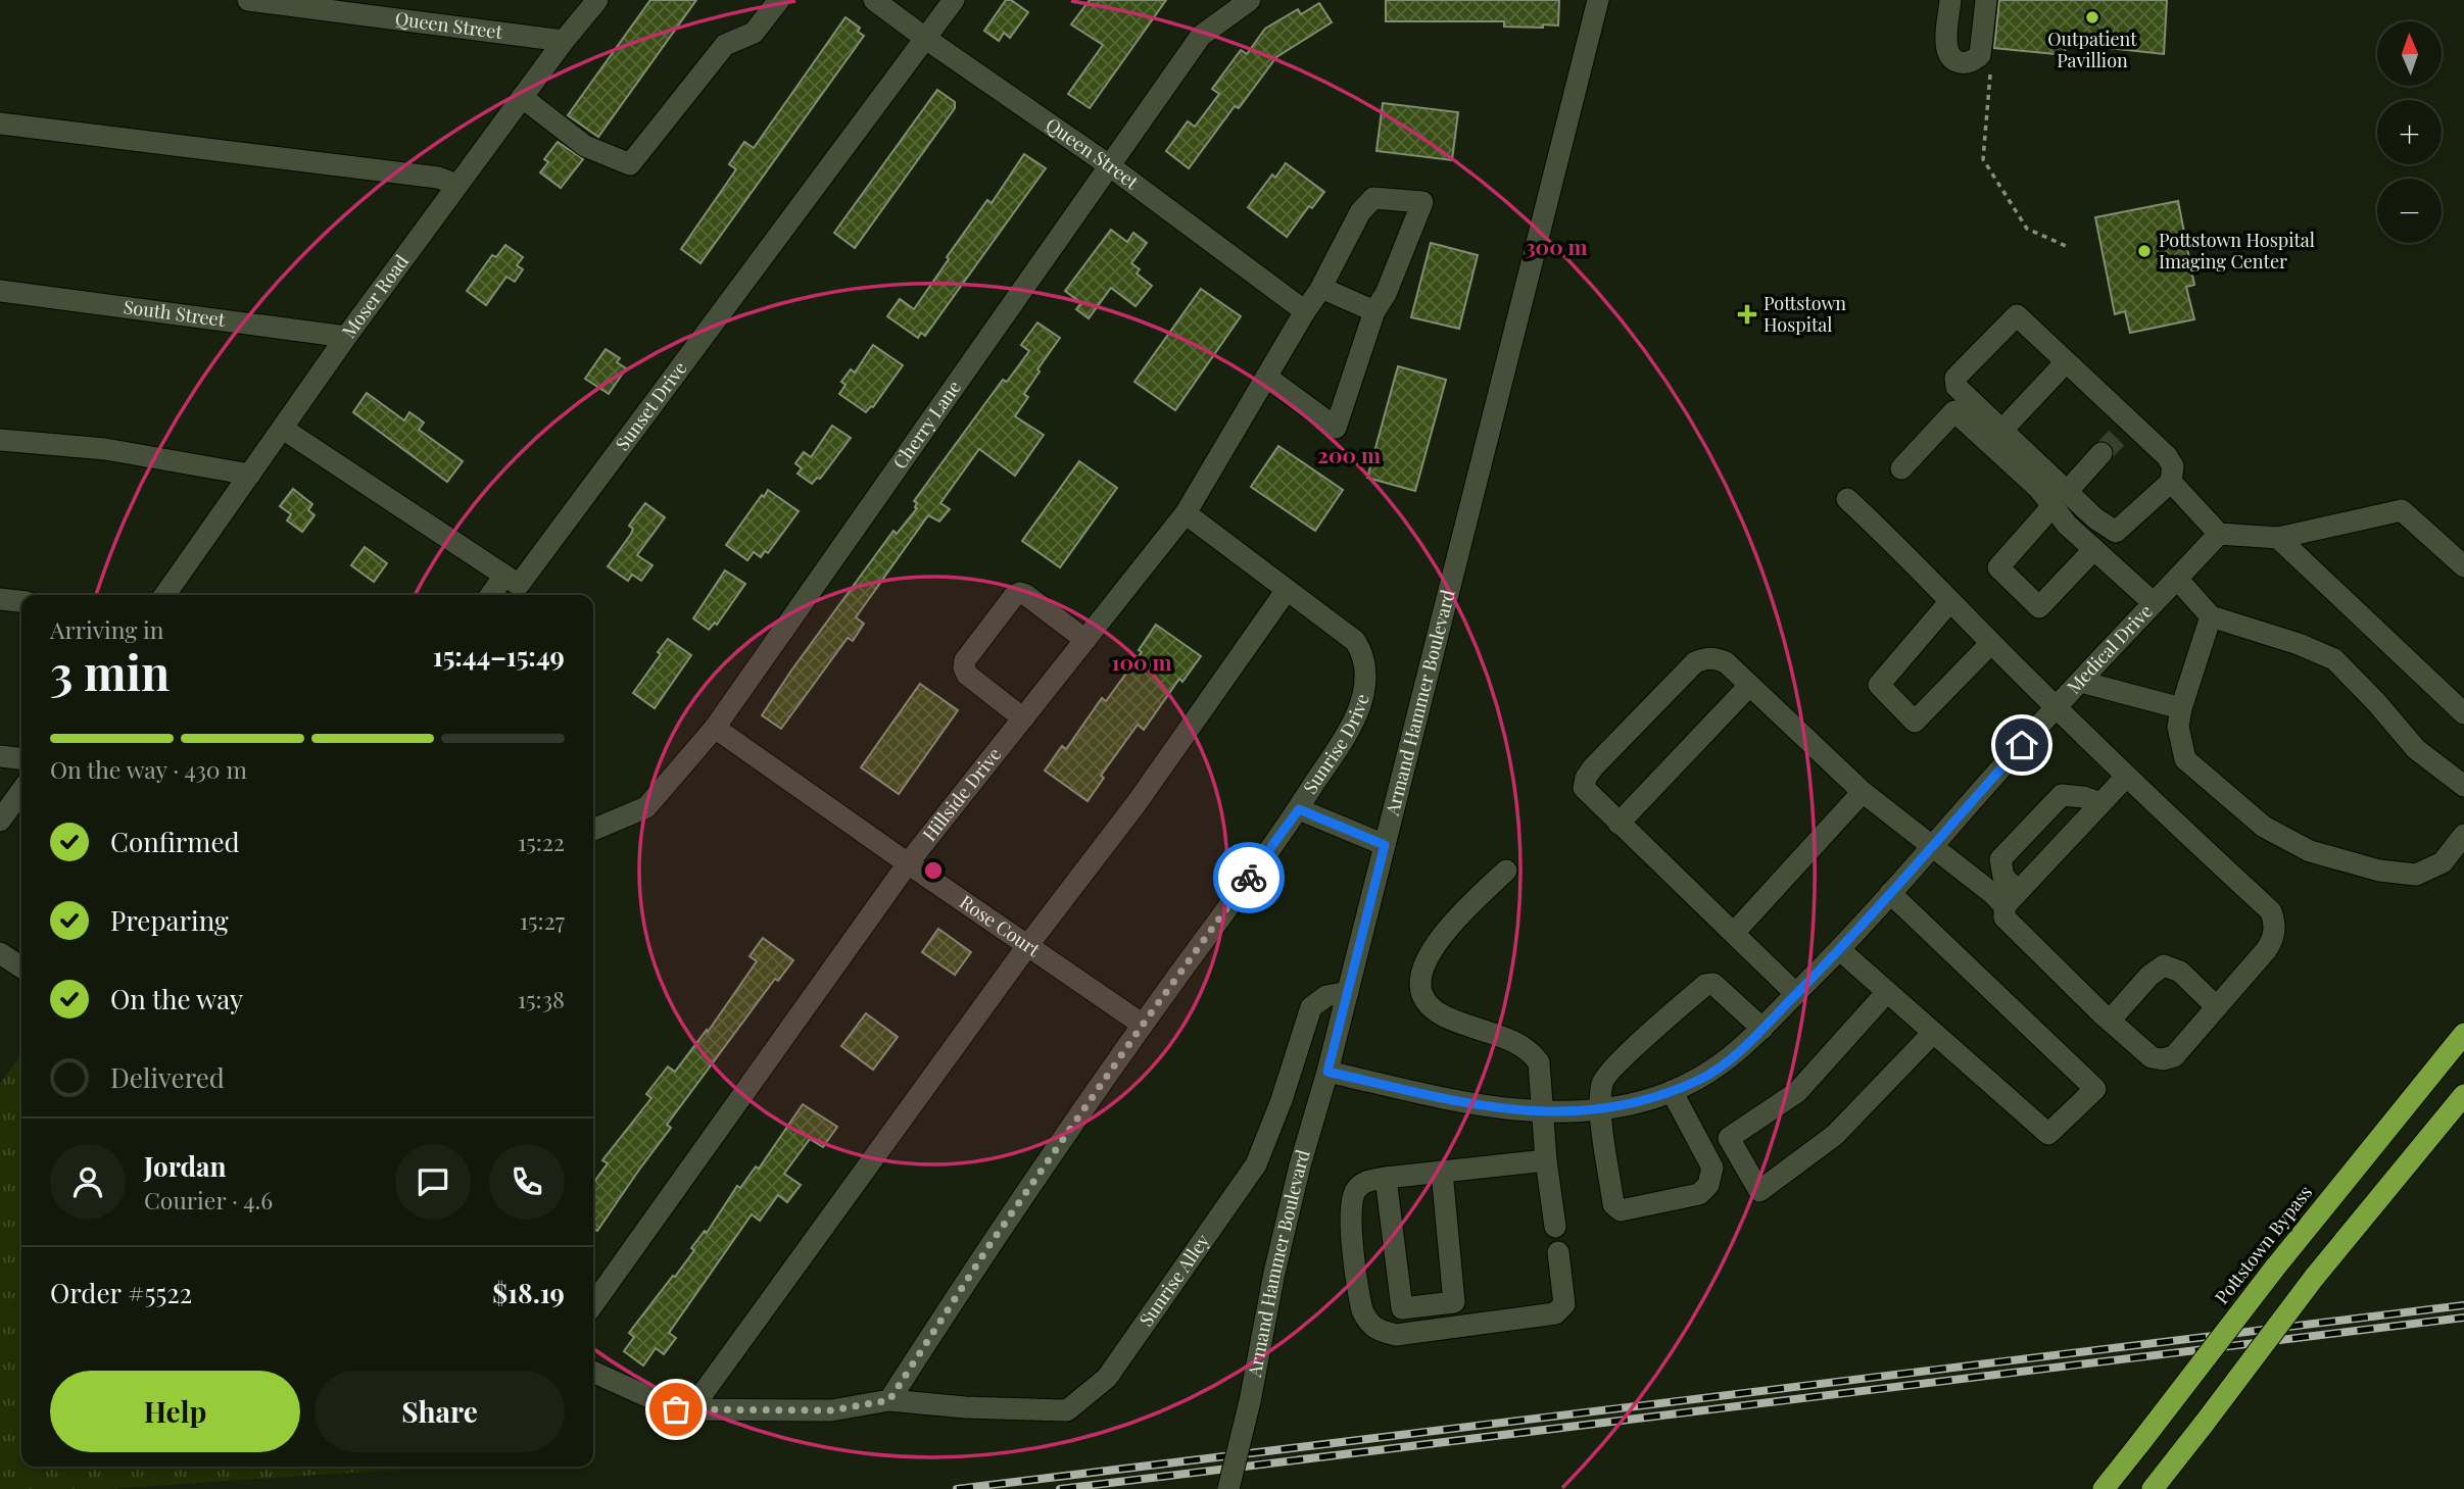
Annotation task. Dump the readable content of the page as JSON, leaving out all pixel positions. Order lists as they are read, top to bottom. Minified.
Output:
{"streets":{"highway":["Pottstown Bypass"],"street":["Queen Street","Moser Road","South Street","Sunset Drive","Cherry Lane","Medical Drive","Armand Hammer Boulevard","Sunrise Drive","Hillside Drive","Rose Court","Sunrise Alley"]},"crossings":[["Queen Street","Moser Road"],["Queen Street","Sunset Drive"],["Queen Street","Cherry Lane"],["Queen Street","Hillside Drive"],["Moser Road","South Street"],["Cherry Lane","Rose Court"],["Medical Drive","Armand Hammer Boulevard"],["Armand Hammer Boulevard","Sunrise Alley"],["Sunrise Drive","Hillside Drive"],["Sunrise Drive","Rose Court"],["Sunrise Drive","Sunrise Alley"],["Hillside Drive","Rose Court"]],"places":{"other":["Outpatient Pavillion","Pottstown Hospital Imaging Center"],"health":["Pottstown Hospital"]},"north":"top","page":{"map_buttons":["+","−"],"heading":["3 min","Arriving in","15:44–15:49"],"panel":["Jordan","Courier · 4.6","Order #5522","$18.19"],"bar":"On the way · 430 m","list":[["Confirmed","15:22"],["Preparing","15:27"],["On the way","15:38"],"Delivered"],"buttons":["Help","Share"]},"rings":["300 m","200 m","100 m"]}
